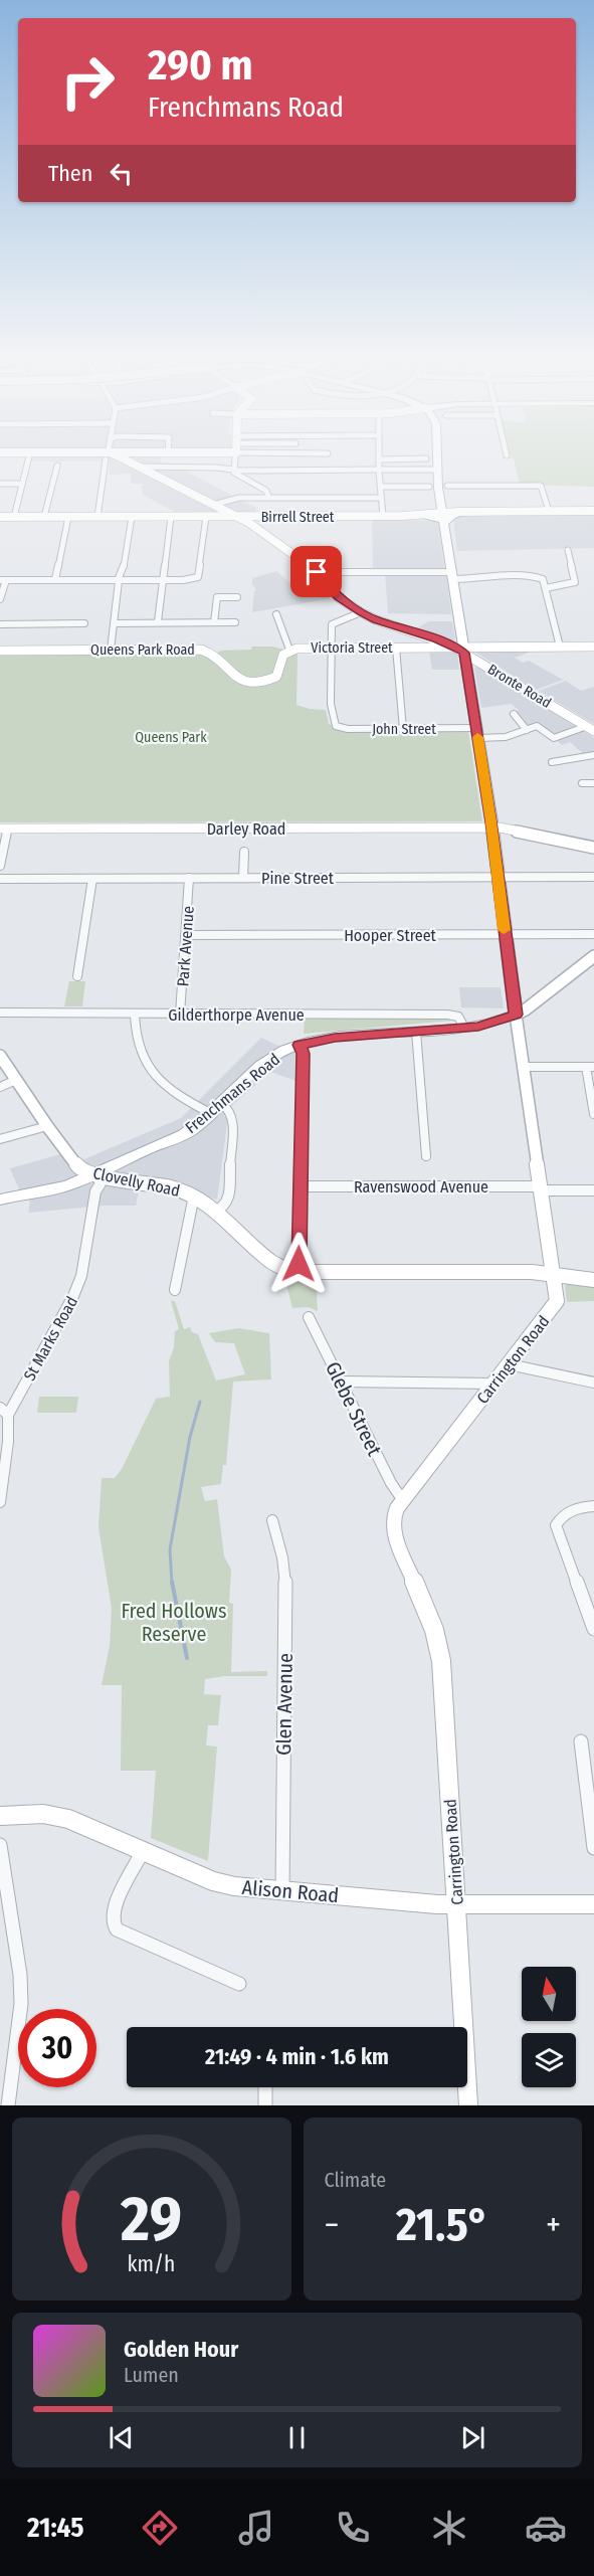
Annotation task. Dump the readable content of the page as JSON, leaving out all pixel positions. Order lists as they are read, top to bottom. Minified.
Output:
{"streets":{"main road":["Birrell Street","Victoria Street","Queens Park Road","Bronte Road","Darley Road","Frenchmans Road","Clovelly Road","Carrington Road","Alison Road"],"street":["John Street","Pine Street","Hooper Street","Park Avenue","Gilderthorpe Avenue","Ravenswood Avenue","St Marks Road","Glebe Street","Glen Avenue"]},"crossings":[["Birrell Street","Bronte Road"],["Victoria Street","Queens Park Road"],["Victoria Street","Bronte Road"],["Victoria Street","John Street"],["Victoria Street","Carrington Road"],["Bronte Road","Carrington Road"],["John Street","Carrington Road"],["Darley Road","Carrington Road"],["Pine Street","Park Avenue"],["Pine Street","Carrington Road"],["Hooper Street","Park Avenue"],["Hooper Street","Carrington Road"],["Park Avenue","Gilderthorpe Avenue"],["Gilderthorpe Avenue","Frenchmans Road"],["Frenchmans Road","Clovelly Road"],["Frenchmans Road","St Marks Road"],["Frenchmans Road","Carrington Road"],["Clovelly Road","St Marks Road"],["Clovelly Road","Carrington Road"],["Ravenswood Avenue","Carrington Road"],["Carrington Road","Glebe Street"],["Carrington Road","Alison Road"],["Glen Avenue","Alison Road"]],"parks":["Queens Park","Fred Hollows Reserve"],"north":"top","page":{"turn":["290 m","Frenchmans Road"],"then":"Then","limit":"30","trip":"21:49 · 4 min · 1.6 km","tile":"Climate","heat":["−","21.5°","+"],"song":["Golden Hour","Lumen"],"tabs":"21:45","gauge":["29","km/h"]}}
